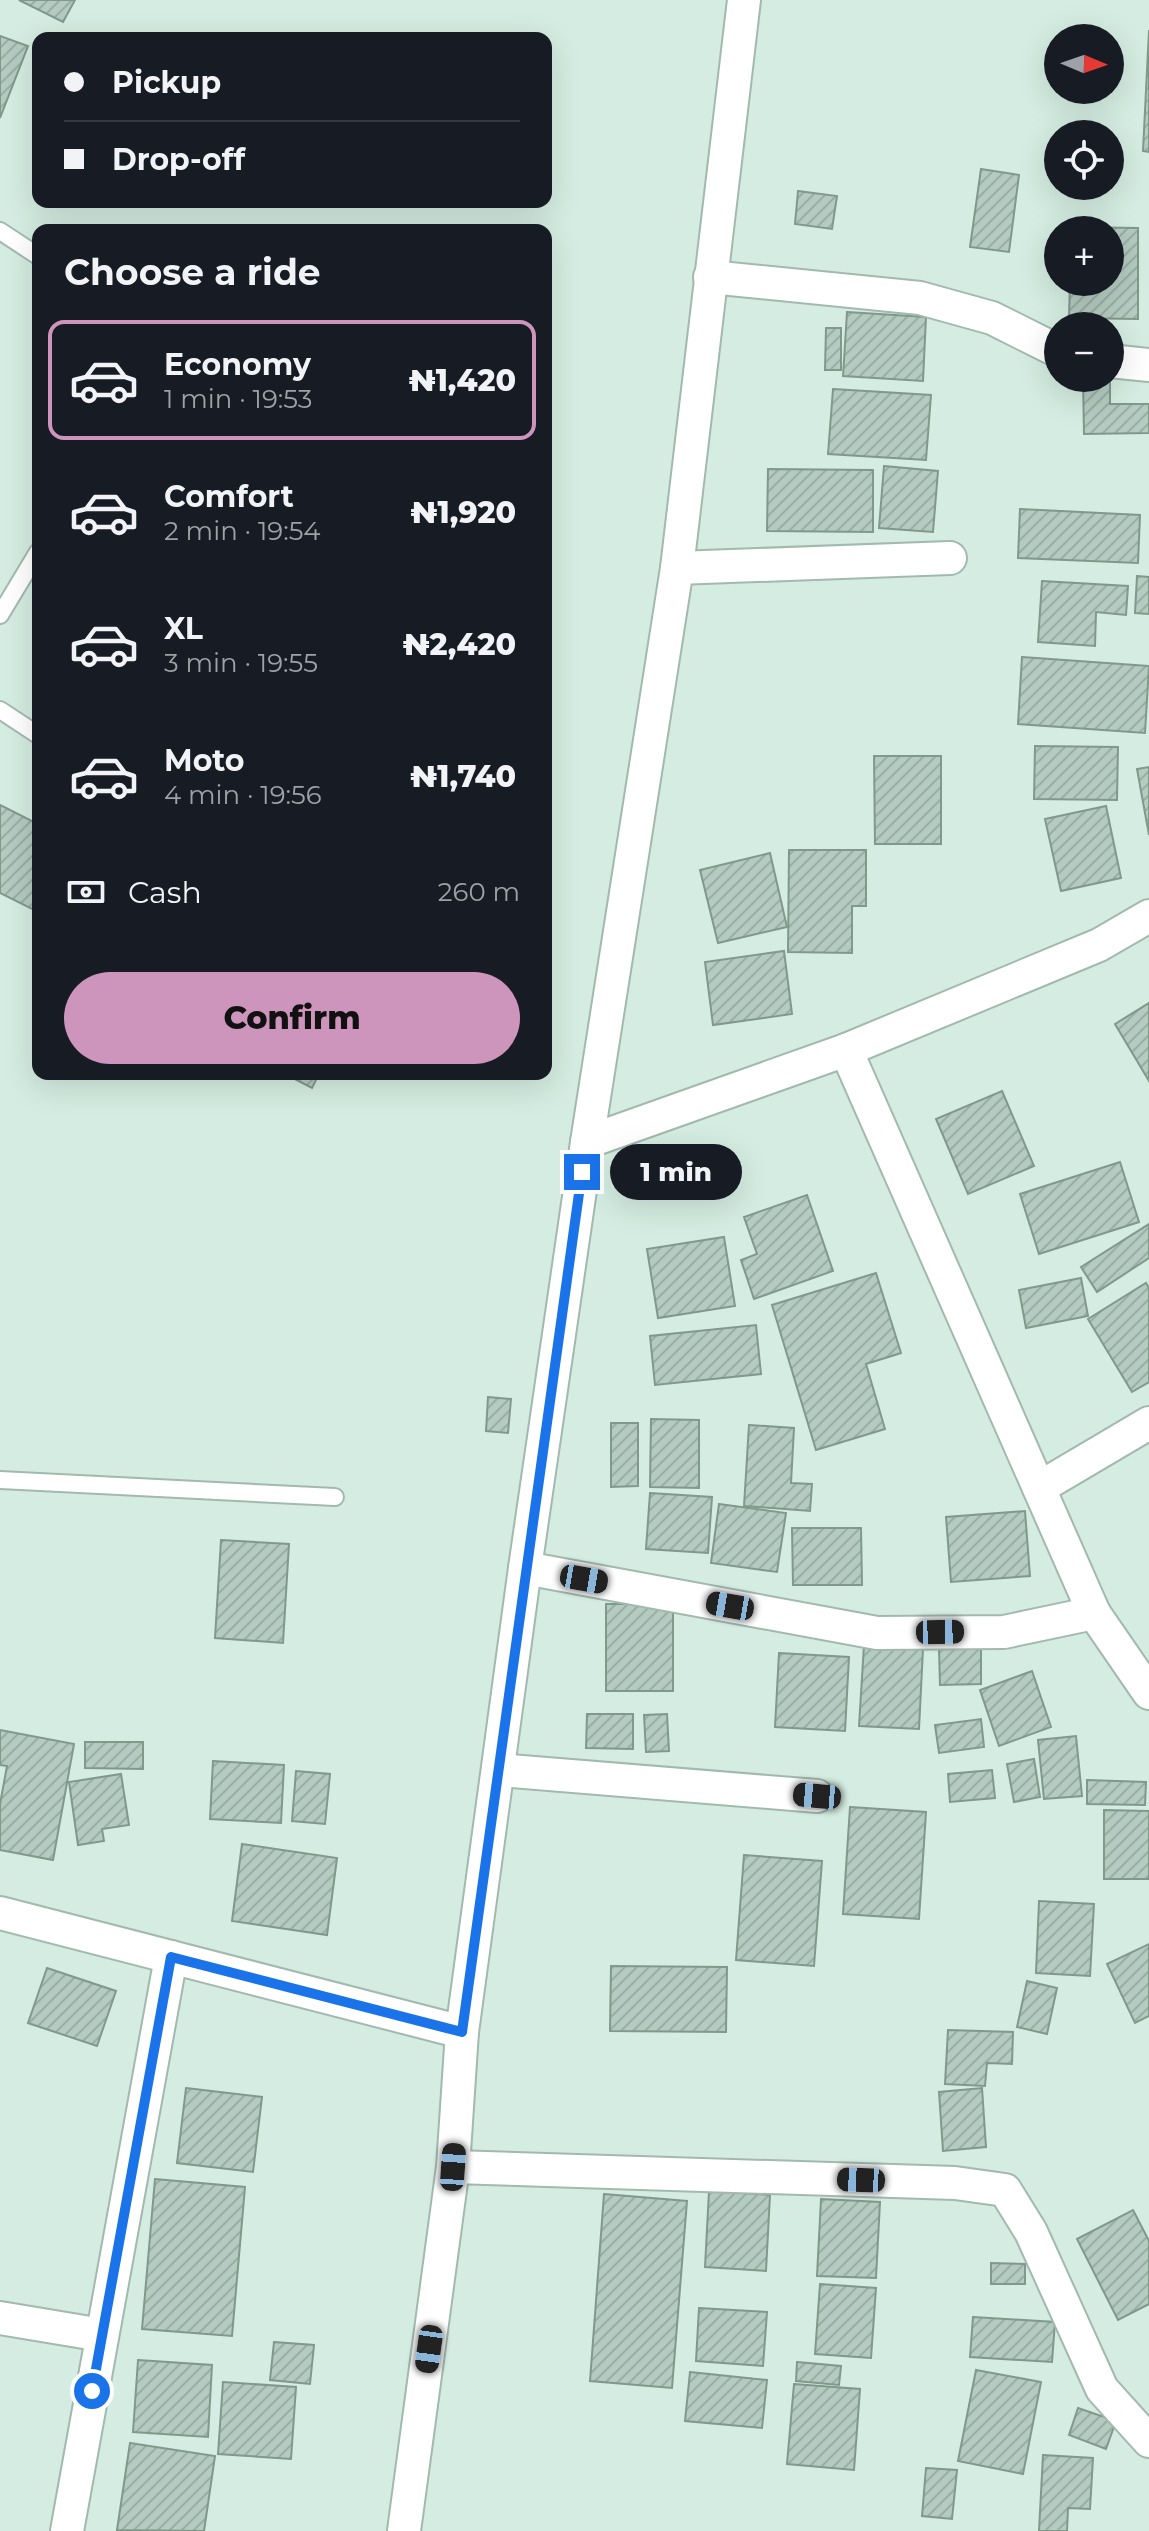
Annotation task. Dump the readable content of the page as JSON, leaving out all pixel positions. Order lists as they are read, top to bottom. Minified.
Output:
{"north":"right","page":{"map_buttons":["+","−"],"banner":["Pickup","Drop-off"],"heading":"Choose a ride","list":[{"name":"Economy","note":"1 min · 19:53","value":"₦1,420"},{"name":"Comfort","note":"2 min · 19:54","value":"₦1,920"},{"name":"XL","note":"3 min · 19:55","value":"₦2,420"},{"name":"Moto","note":"4 min · 19:56","value":"₦1,740"}],"pay":["Cash","260 m"],"buttons":"Confirm","bubble":"1 min"}}
